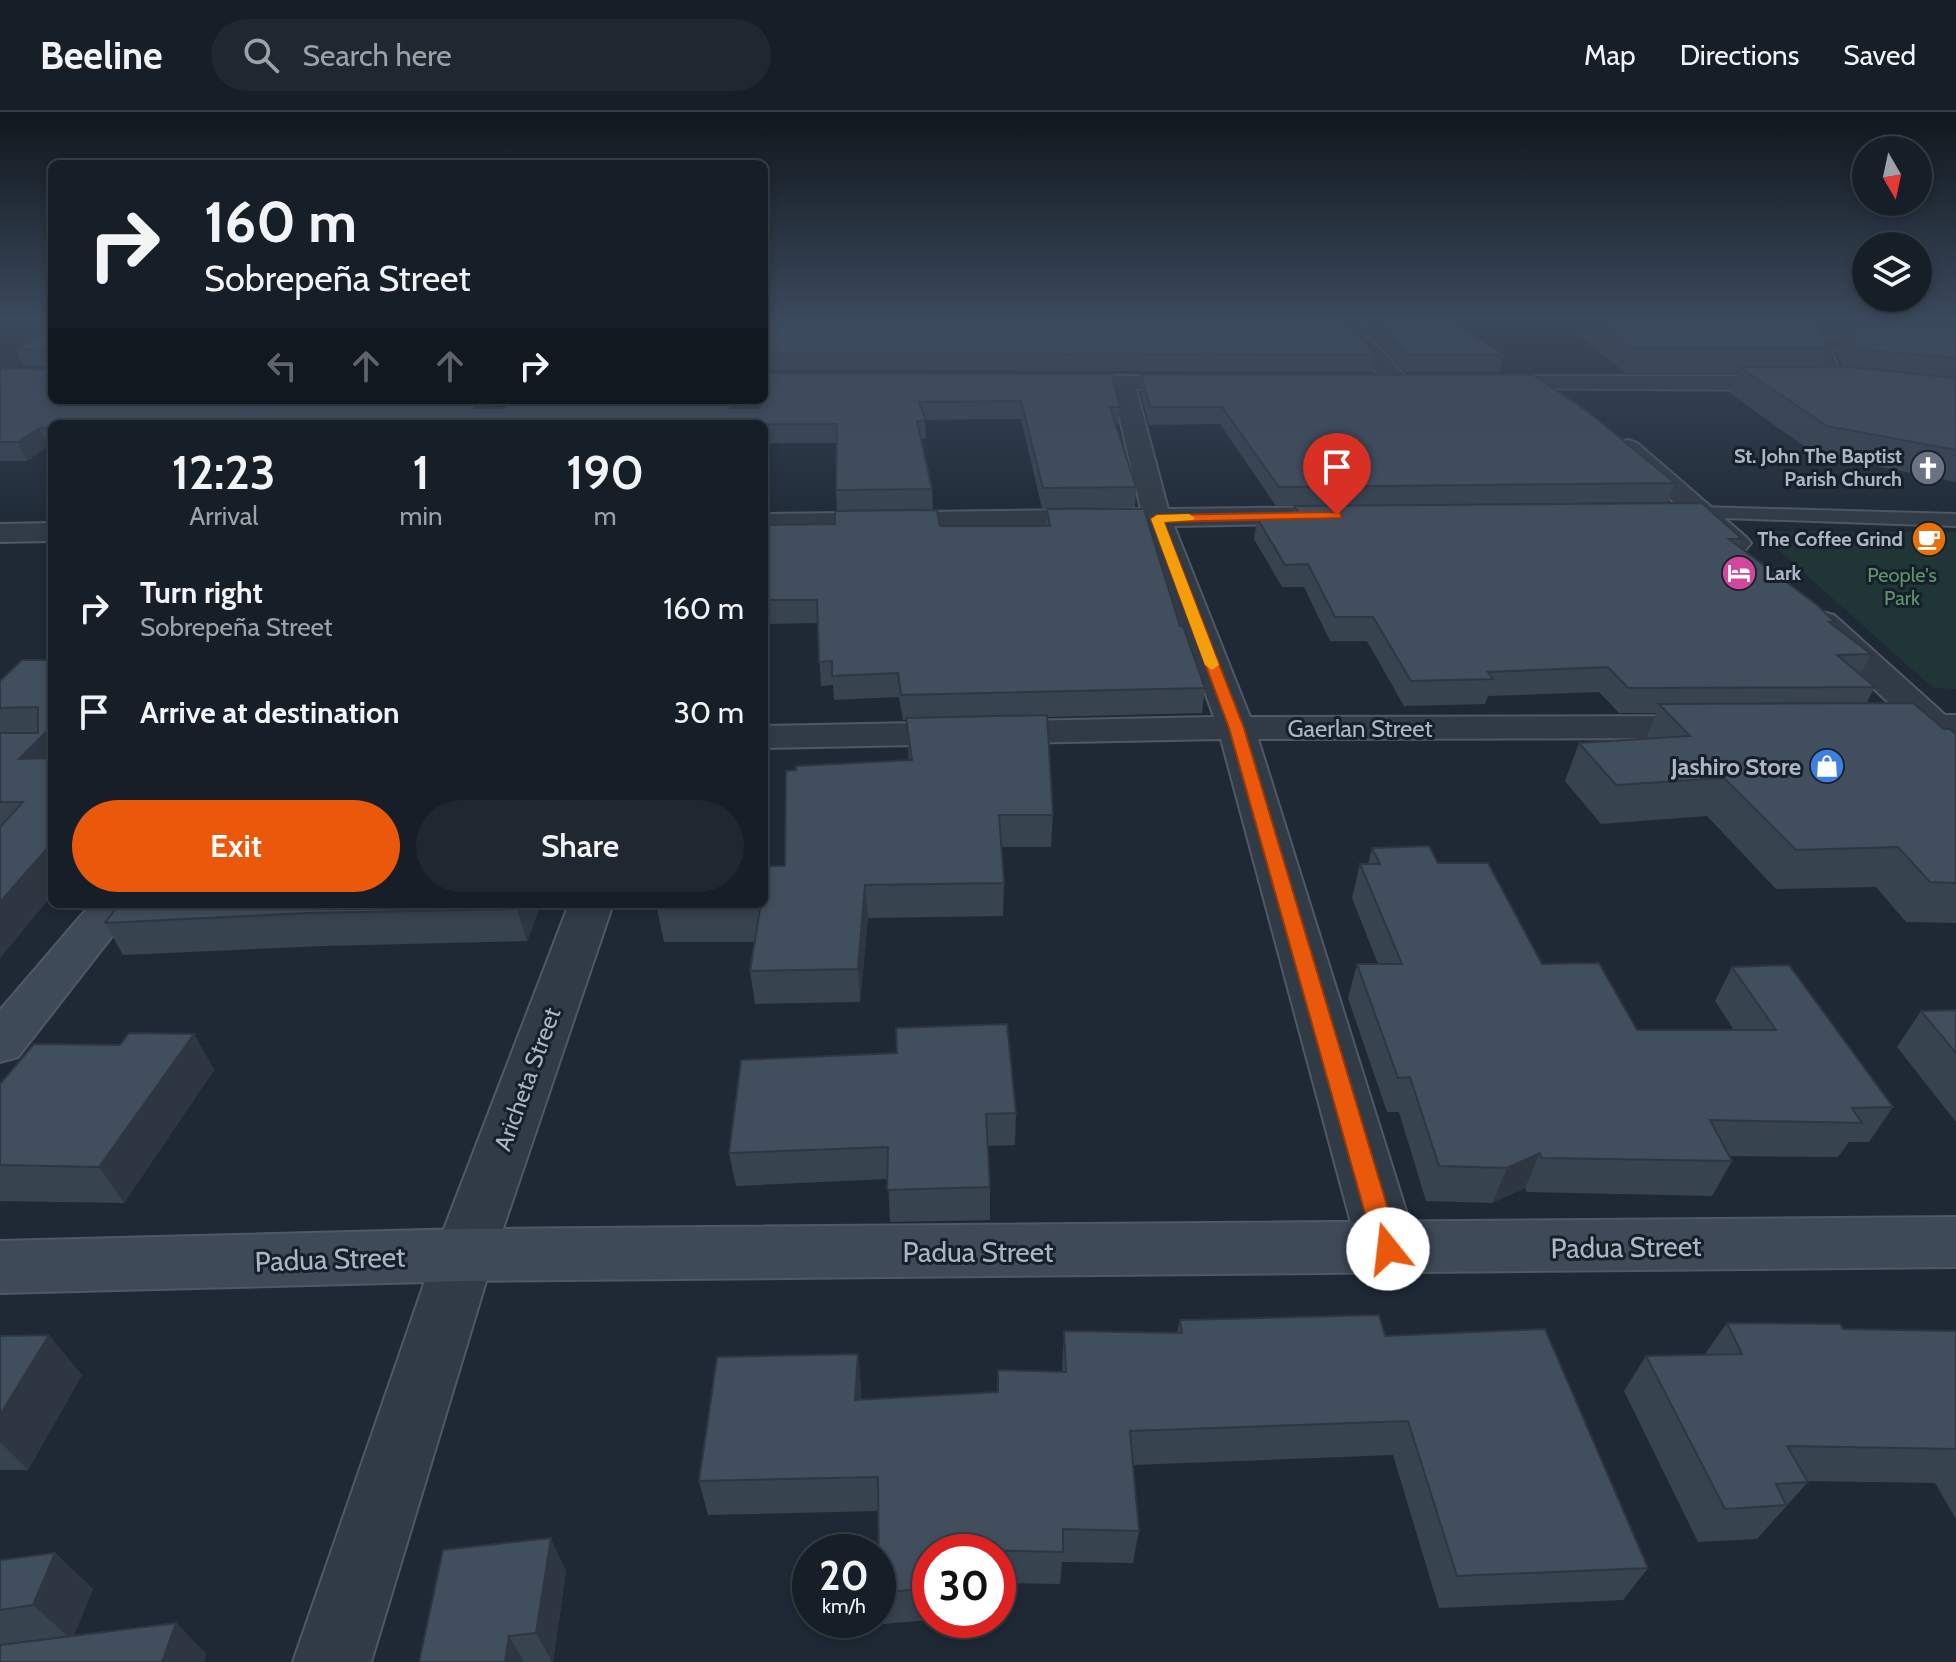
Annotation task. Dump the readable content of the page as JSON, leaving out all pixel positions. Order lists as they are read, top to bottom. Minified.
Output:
{"streets":{"main road":["Padua Street"],"street":["Gaerlan Street","Aricheta Street"]},"crossings":[["Aricheta Street","Padua Street"]],"parks":["People's Park"],"places":{"church":["St. John The Baptist Parish Church"],"cafe":["The Coffee Grind"],"hotel":["Lark"],"shop":["Jashiro Store"]},"north":"bottom","page":{"header":"Beeline","search":"Search here","nav":["Map","Directions","Saved"],"turn":["160 m","Sobrepeña Street"],"eta":["12:23","Arrival","1","min","190","m"],"list":[{"name":"Turn right","note":"Sobrepeña Street","value":"160 m"},{"name":"Arrive at destination","value":"30 m"}],"buttons":["Exit","Share"],"speed":"20 km/h","limit":"30"}}
